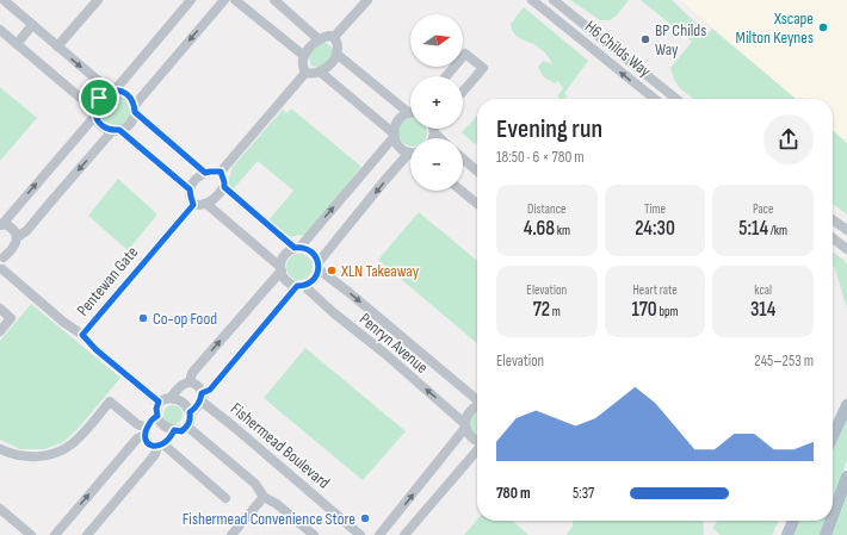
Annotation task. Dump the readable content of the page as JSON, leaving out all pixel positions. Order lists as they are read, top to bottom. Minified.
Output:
{"streets":{"street":["H6 Childs Way","Pentewan Gate","Penryn Avenue","Fishermead Boulevard"]},"places":["Xscape Milton Keynes","BP Childs Way","XLN Takeaway","Co-op Food","Fishermead Convenience Store"],"north":"right","page":{"map_buttons":["+","−"],"heading":["Evening run","18:50 · 6 × 780 m"],"stats":[["Distance","4.68 km"],["Time","24:30"],["Pace","5:14 /km"],["Elevation","72 m"],["Heart rate","170 bpm"],["kcal","314"]],"chart":["Elevation","245–253 m"],"list":[{"name":"780 m","note":"5:37"}]}}
